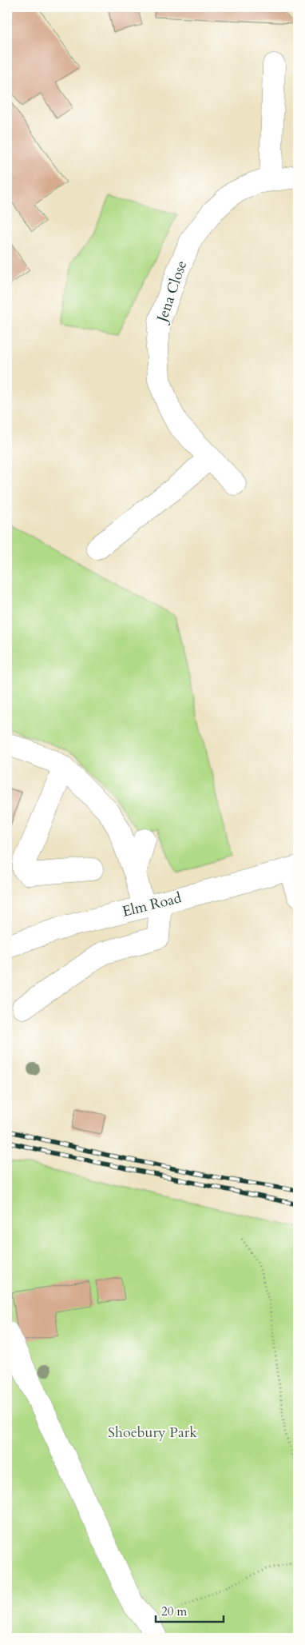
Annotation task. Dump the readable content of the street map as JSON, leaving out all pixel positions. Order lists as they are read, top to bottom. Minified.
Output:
{"streets":{"street":["Jena Close","Elm Road"]},"parks":["Shoebury Park"],"scale_bar":"20 m"}
